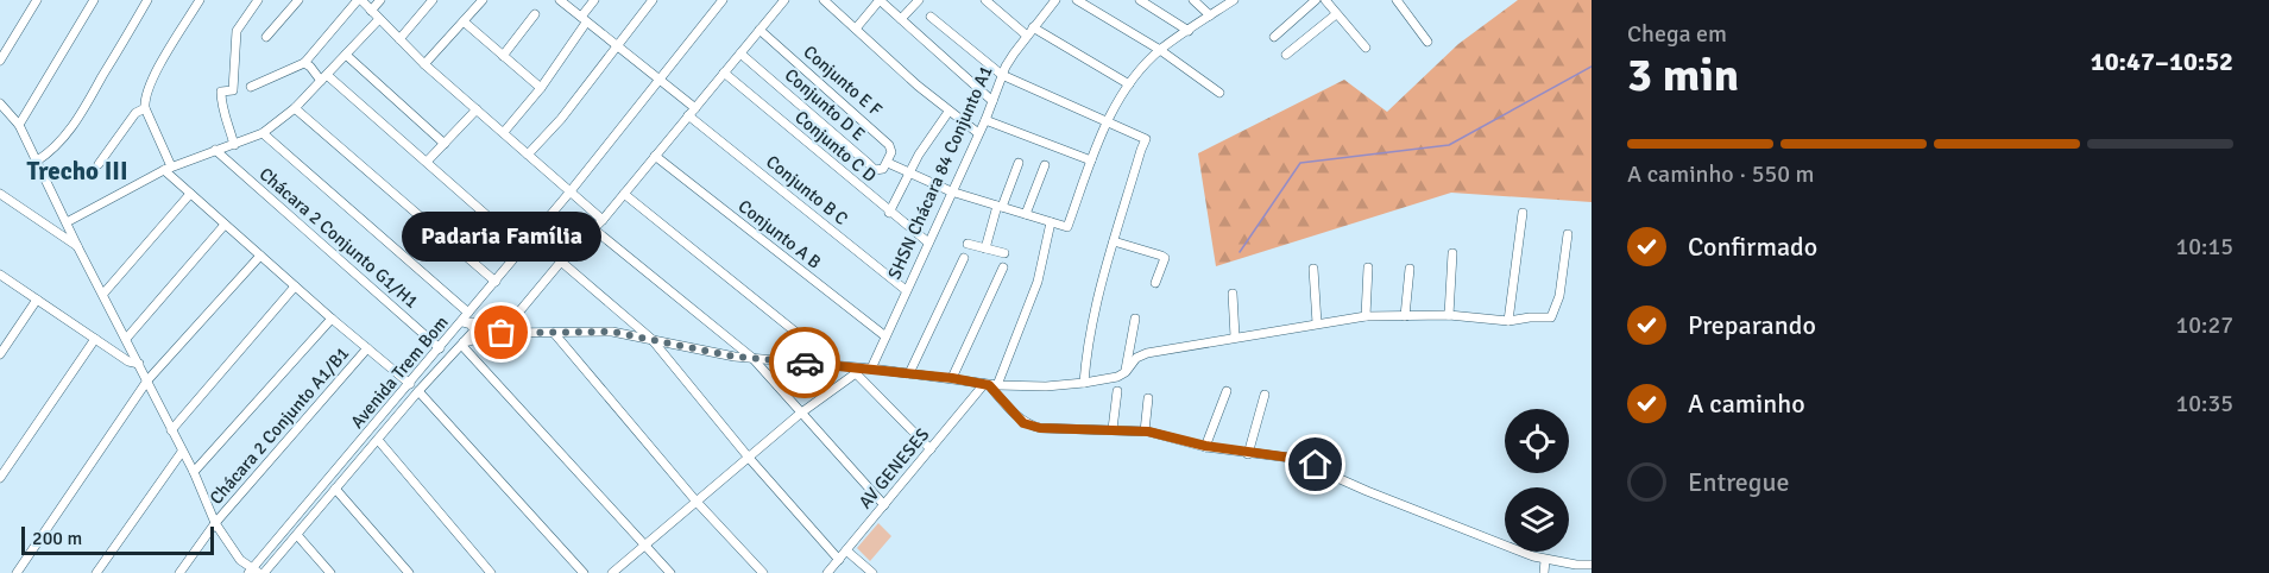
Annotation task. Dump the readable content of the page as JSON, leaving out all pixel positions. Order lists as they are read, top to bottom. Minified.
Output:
{"streets":{"street":["Conjunto E F","Conjunto D E","Conjunto C D","SHSN Chácara 84 Conjunto A1","Conjunto B C","Conjunto A B","Chácara 2 Conjunto G1/H1","Avenida Trem Bom","Chácara 2 Conjunto A1/B1","AV GENESES"]},"crossings":[["Conjunto E F","Conjunto D E"],["Conjunto C D","SHSN Chácara 84 Conjunto A1"],["SHSN Chácara 84 Conjunto A1","Conjunto B C"],["SHSN Chácara 84 Conjunto A1","Conjunto A B"],["Chácara 2 Conjunto G1/H1","Avenida Trem Bom"]],"districts":["Trecho III"],"places":["Padaria Família"],"scale_bar":"200 m","page":{"heading":["3 min","Chega em","10:47–10:52"],"bar":"A caminho · 550 m","list":[["Confirmado","10:15"],["Preparando","10:27"],["A caminho","10:35"],"Entregue"],"bubble":"Padaria Família","scale":"200 m"}}
